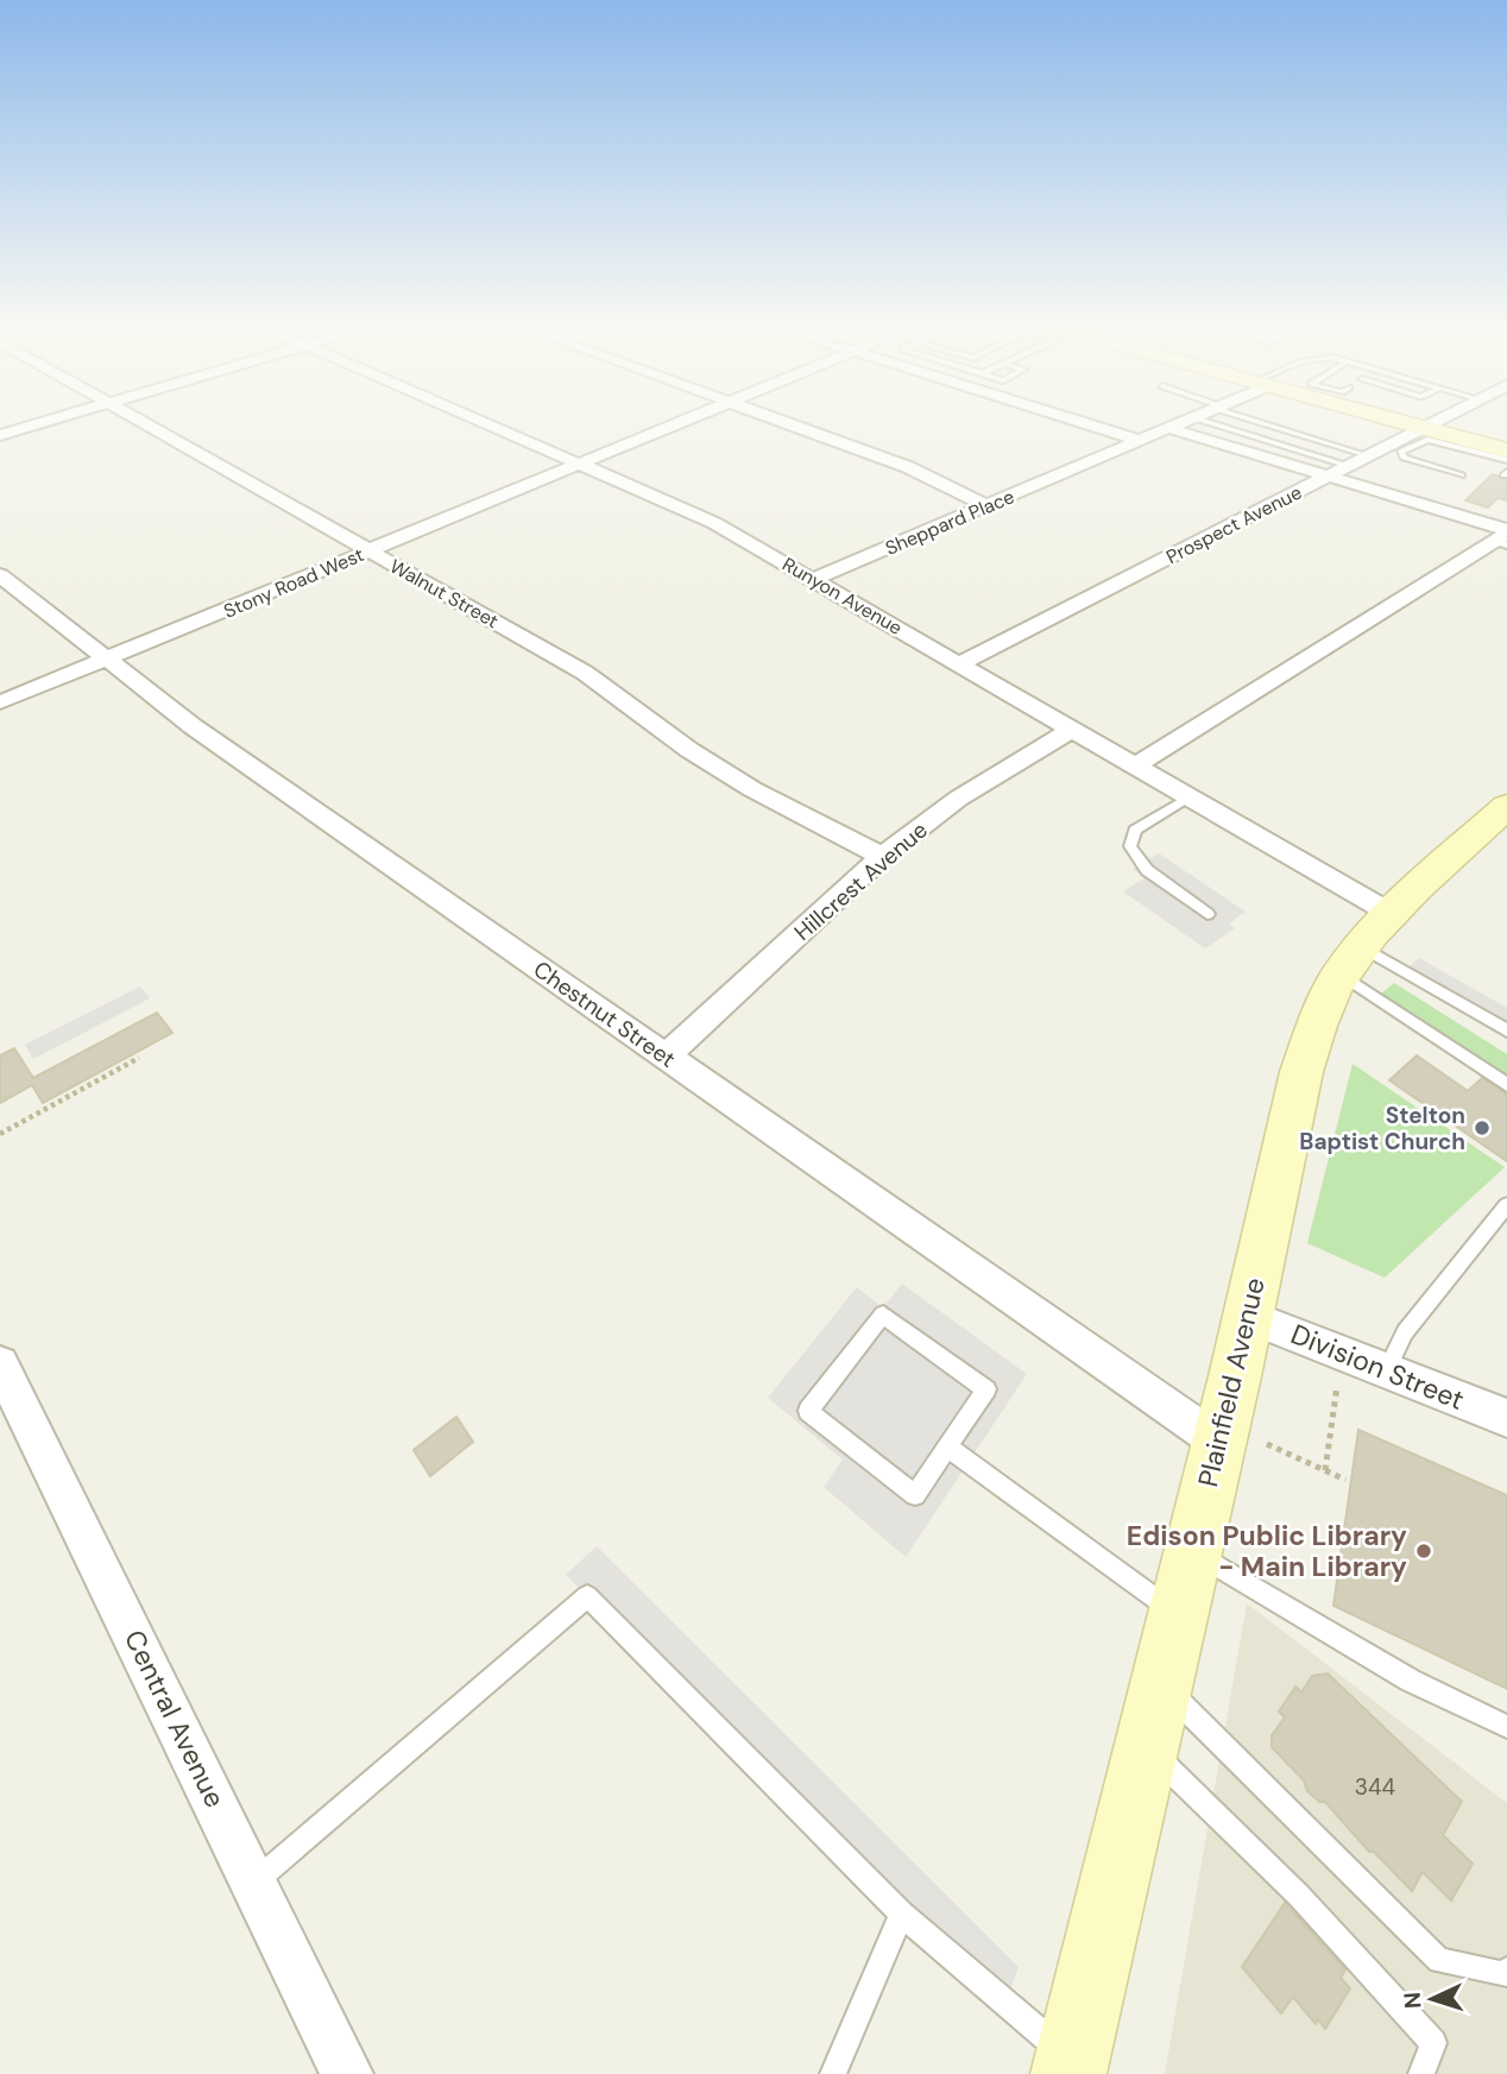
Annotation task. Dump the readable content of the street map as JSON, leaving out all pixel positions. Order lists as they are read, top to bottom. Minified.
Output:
{"streets":{"main road":["Plainfield Avenue"],"street":["Sheppard Place","Prospect Avenue","Stony Road West","Walnut Street","Runyon Avenue","Hillcrest Avenue","Chestnut Street","Division Street","Central Avenue"]},"crossings":[["Sheppard Place","Runyon Avenue"],["Prospect Avenue","Runyon Avenue"],["Stony Road West","Walnut Street"],["Stony Road West","Runyon Avenue"],["Stony Road West","Chestnut Street"],["Walnut Street","Hillcrest Avenue"],["Runyon Avenue","Hillcrest Avenue"],["Runyon Avenue","Plainfield Avenue"],["Hillcrest Avenue","Chestnut Street"],["Chestnut Street","Plainfield Avenue"],["Division Street","Plainfield Avenue"]],"places":["Stelton Baptist Church","Edison Public Library - Main Library"],"house_numbers":["344"],"north":"left"}
